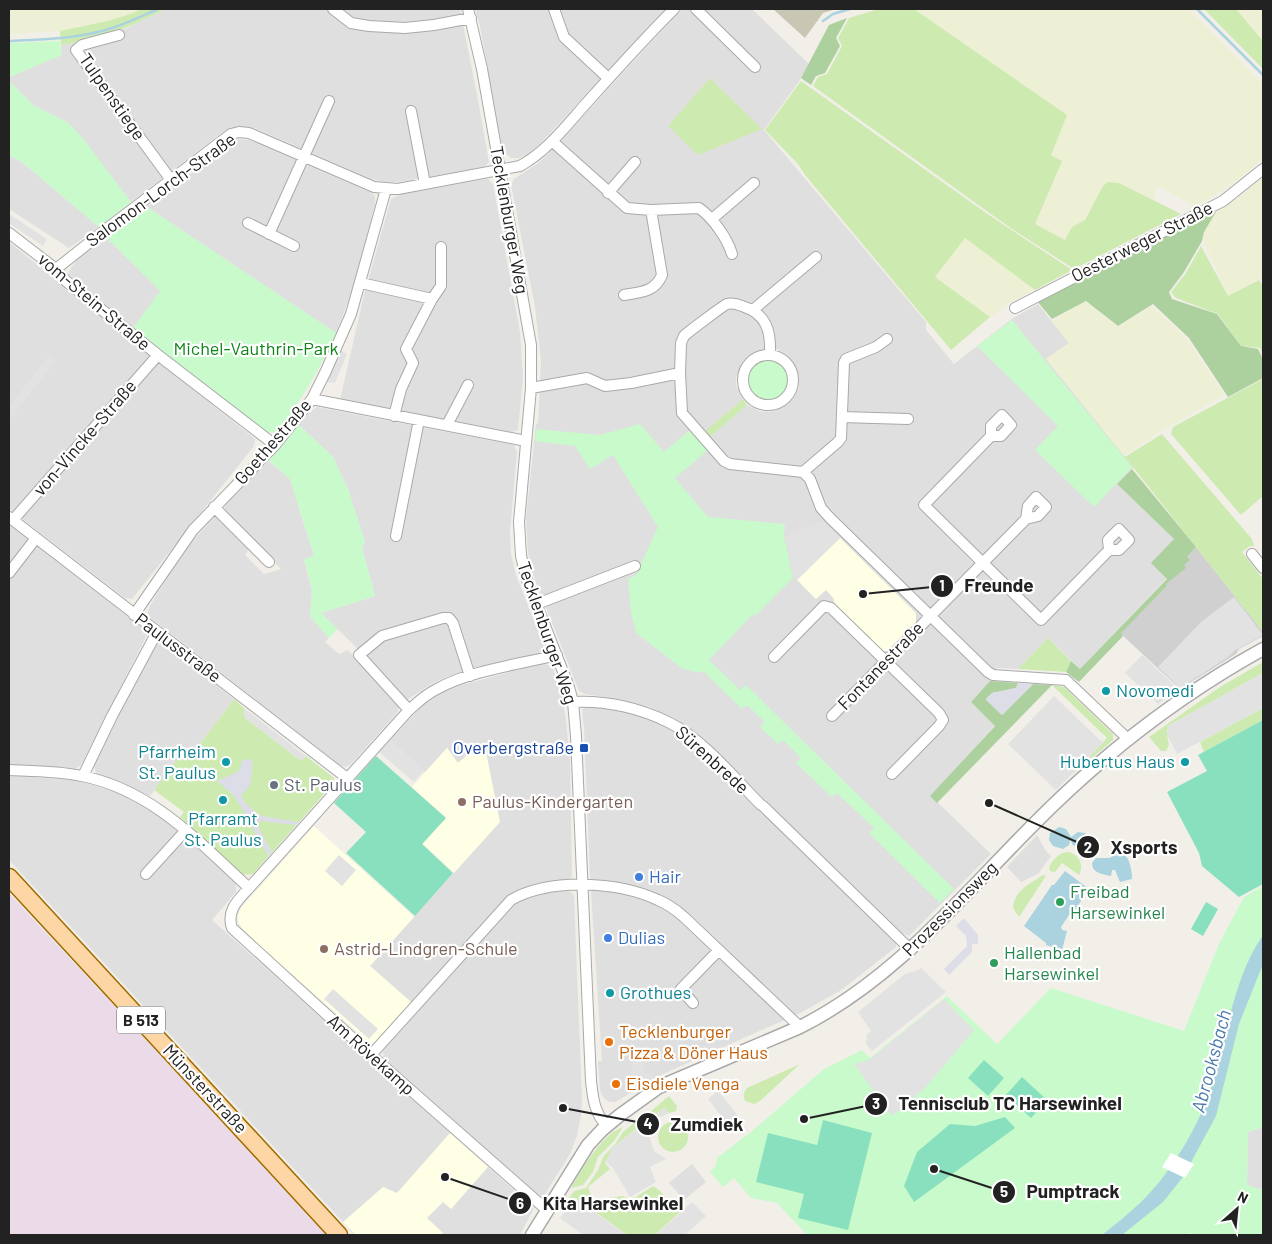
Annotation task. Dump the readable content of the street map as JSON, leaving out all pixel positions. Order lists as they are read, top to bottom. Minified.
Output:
{"streets":{"main road":["B 513","Münsterstraße"],"street":["Tulpenstiege","Salomon-Lorch-Straße","Tecklenburger Weg","Oesterweger Straße","vom-Stein-Straße","von-Vincke-Straße","Goethestraße","Paulusstraße","Fontanestraße","Sürenbrede","Prozessionsweg","Am Rövekamp"]},"crossings":[["Tulpenstiege","Salomon-Lorch-Straße"],["Salomon-Lorch-Straße","Tecklenburger Weg"],["Salomon-Lorch-Straße","vom-Stein-Straße"],["Salomon-Lorch-Straße","Goethestraße"],["Tecklenburger Weg","Sürenbrede"],["Tecklenburger Weg","Prozessionsweg"],["vom-Stein-Straße","von-Vincke-Straße"],["vom-Stein-Straße","Goethestraße"],["von-Vincke-Straße","Paulusstraße"],["Goethestraße","Paulusstraße"],["Sürenbrede","Prozessionsweg"]],"water":["Abrooksbach"],"parks":["Michel-Vauthrin-Park"],"places":{"other":["Freunde","Novomedi","Pfarrheim St. Paulus","Hubertus Haus","St. Paulus","Pfarramt St. Paulus","Paulus-Kindergarten","Xsports","Hair","Freibad Harsewinkel","Dulias","Astrid-Lindgren-Schule","Hallenbad Harsewinkel","Grothues","Tecklenburger Pizza & Döner Haus","Eisdiele Venga","Zumdiek","Tennisclub TC Harsewinkel","Pumptrack","Kita Harsewinkel"],"transit":["Overbergstraße"]},"north":"top right"}
